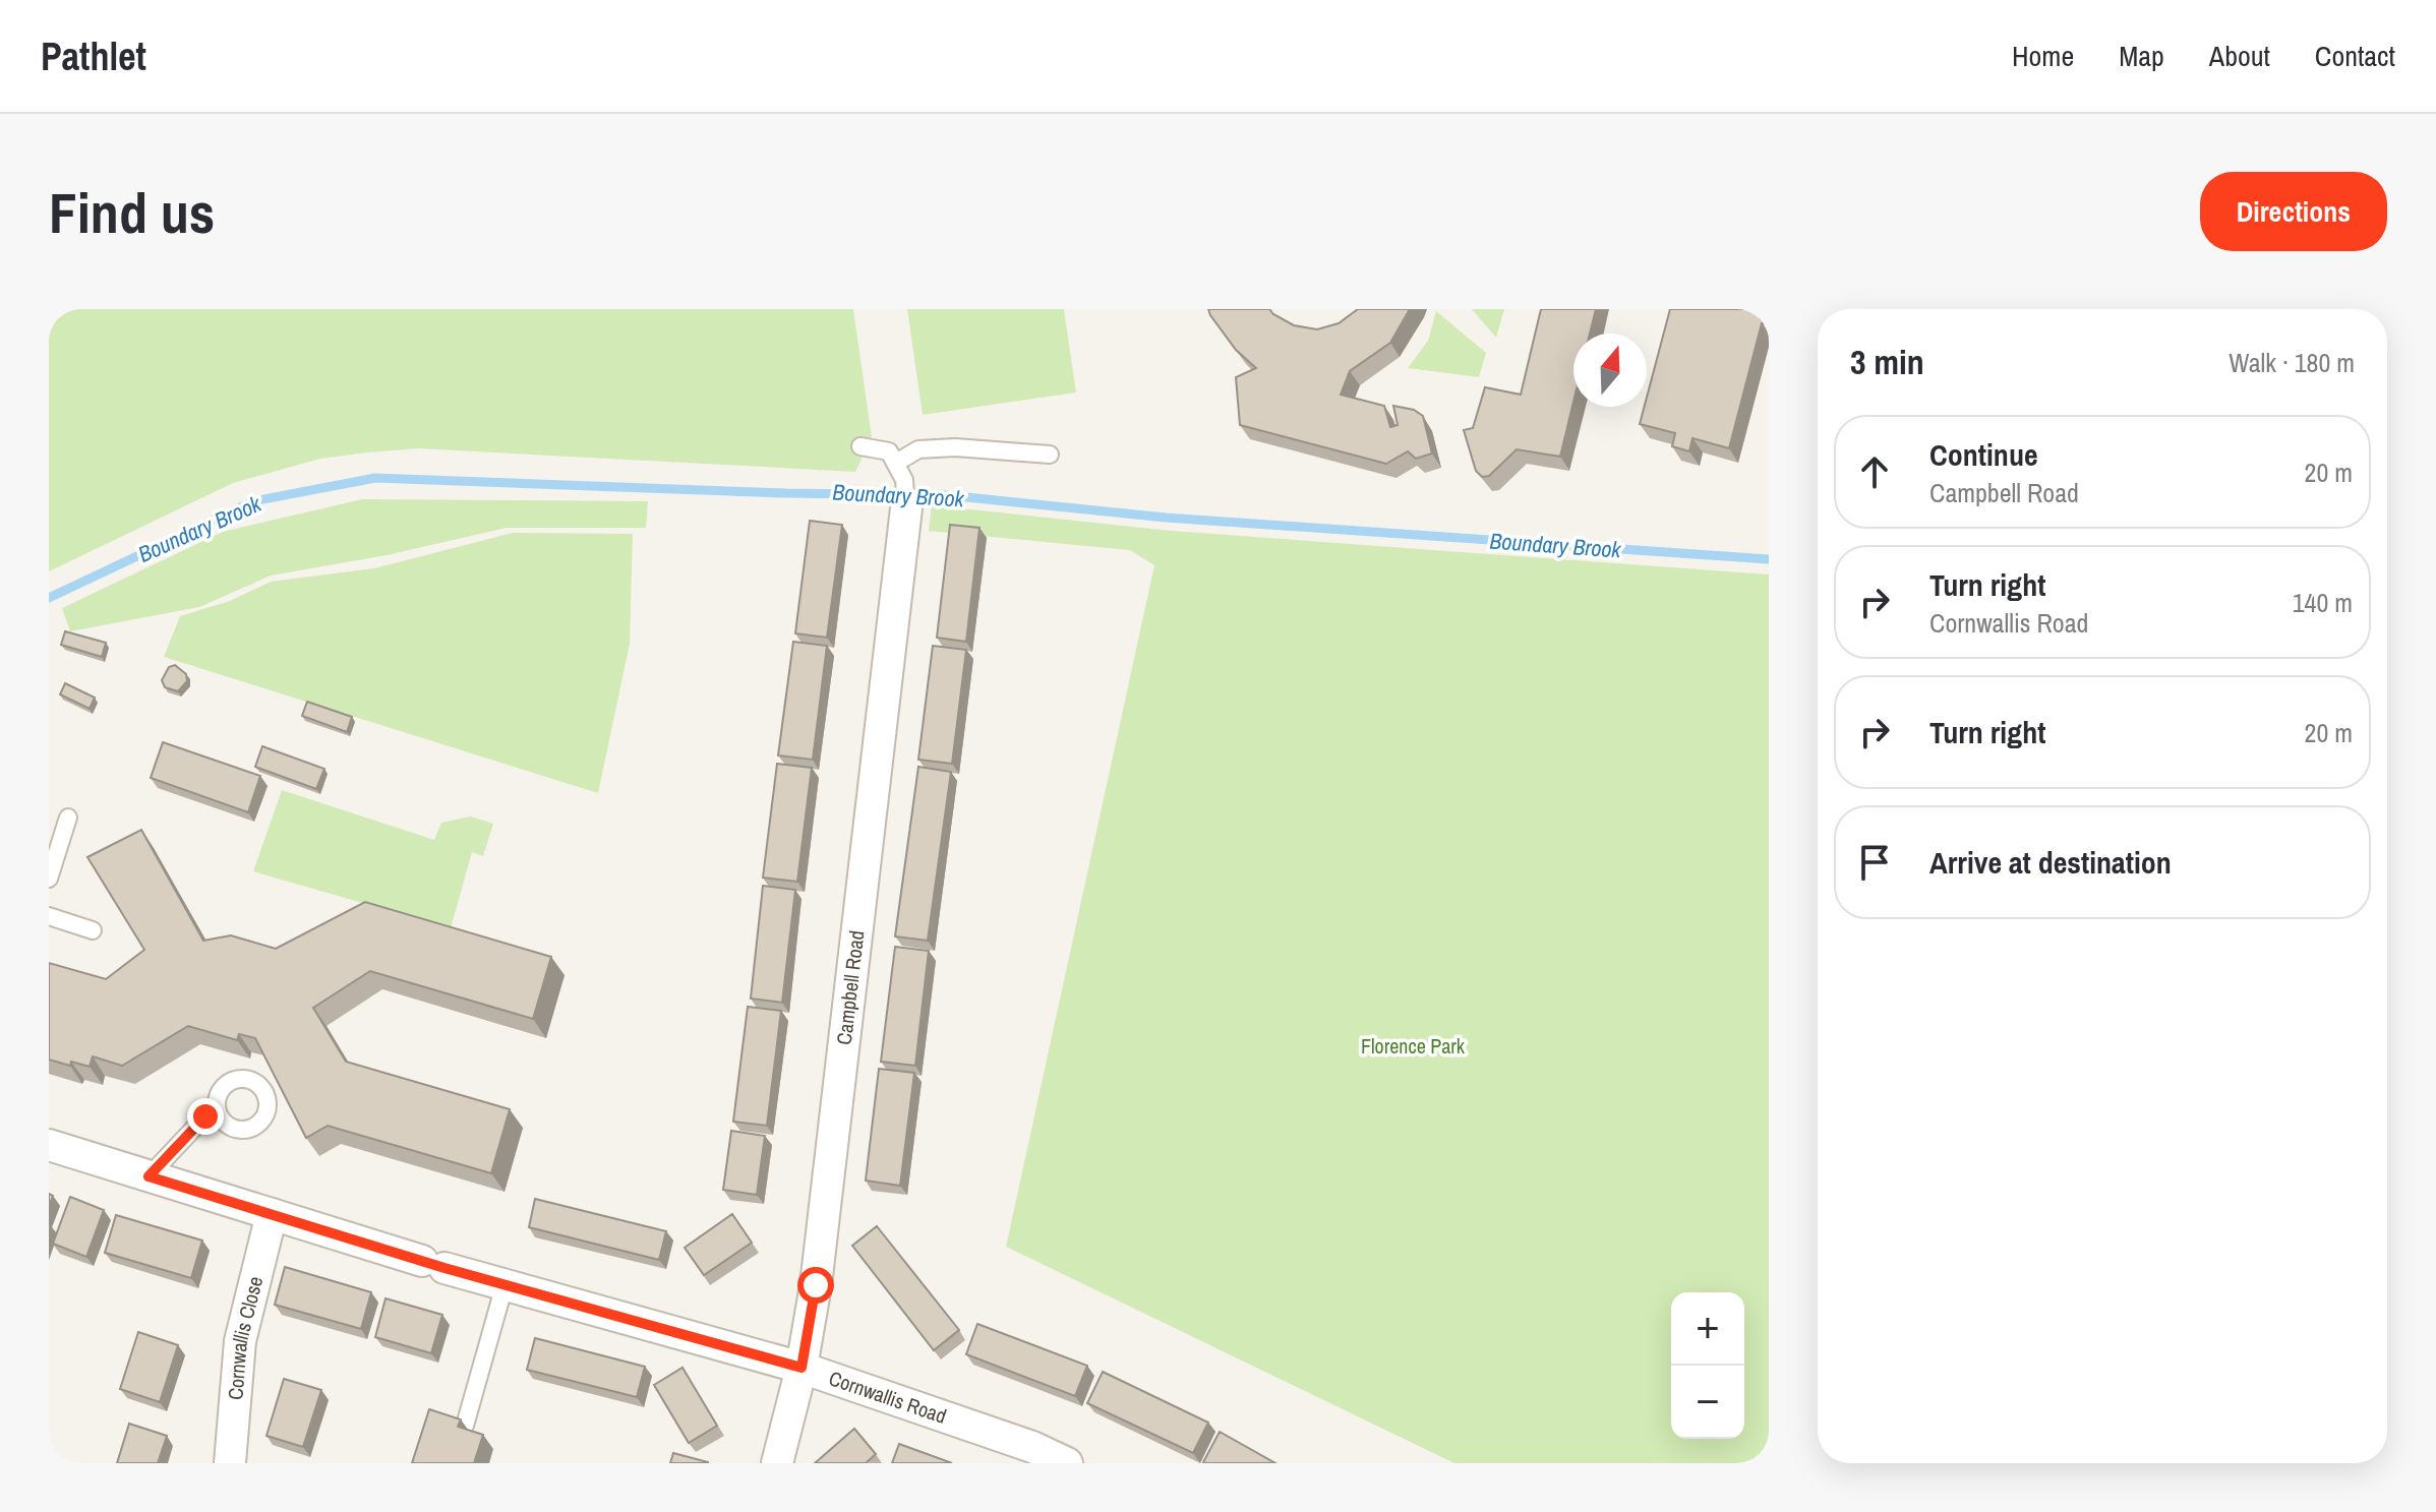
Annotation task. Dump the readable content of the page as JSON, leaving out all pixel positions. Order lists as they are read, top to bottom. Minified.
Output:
{"streets":{"street":["Campbell Road","Cornwallis Close","Cornwallis Road"]},"crossings":[["Campbell Road","Cornwallis Road"],["Cornwallis Close","Cornwallis Road"]],"water":["Boundary Brook"],"parks":["Florence Park"],"north":"top","page":{"header":"Pathlet","nav":["Home","Map","About","Contact"],"buttons":"Directions","title":"Find us","heading":["3 min","Walk · 180 m"],"list":[["Continue","Campbell Road","20 m"],["Turn right","Cornwallis Road","140 m"],["Turn right","20 m"],"Arrive at destination"],"map_buttons":["+","−"]}}
